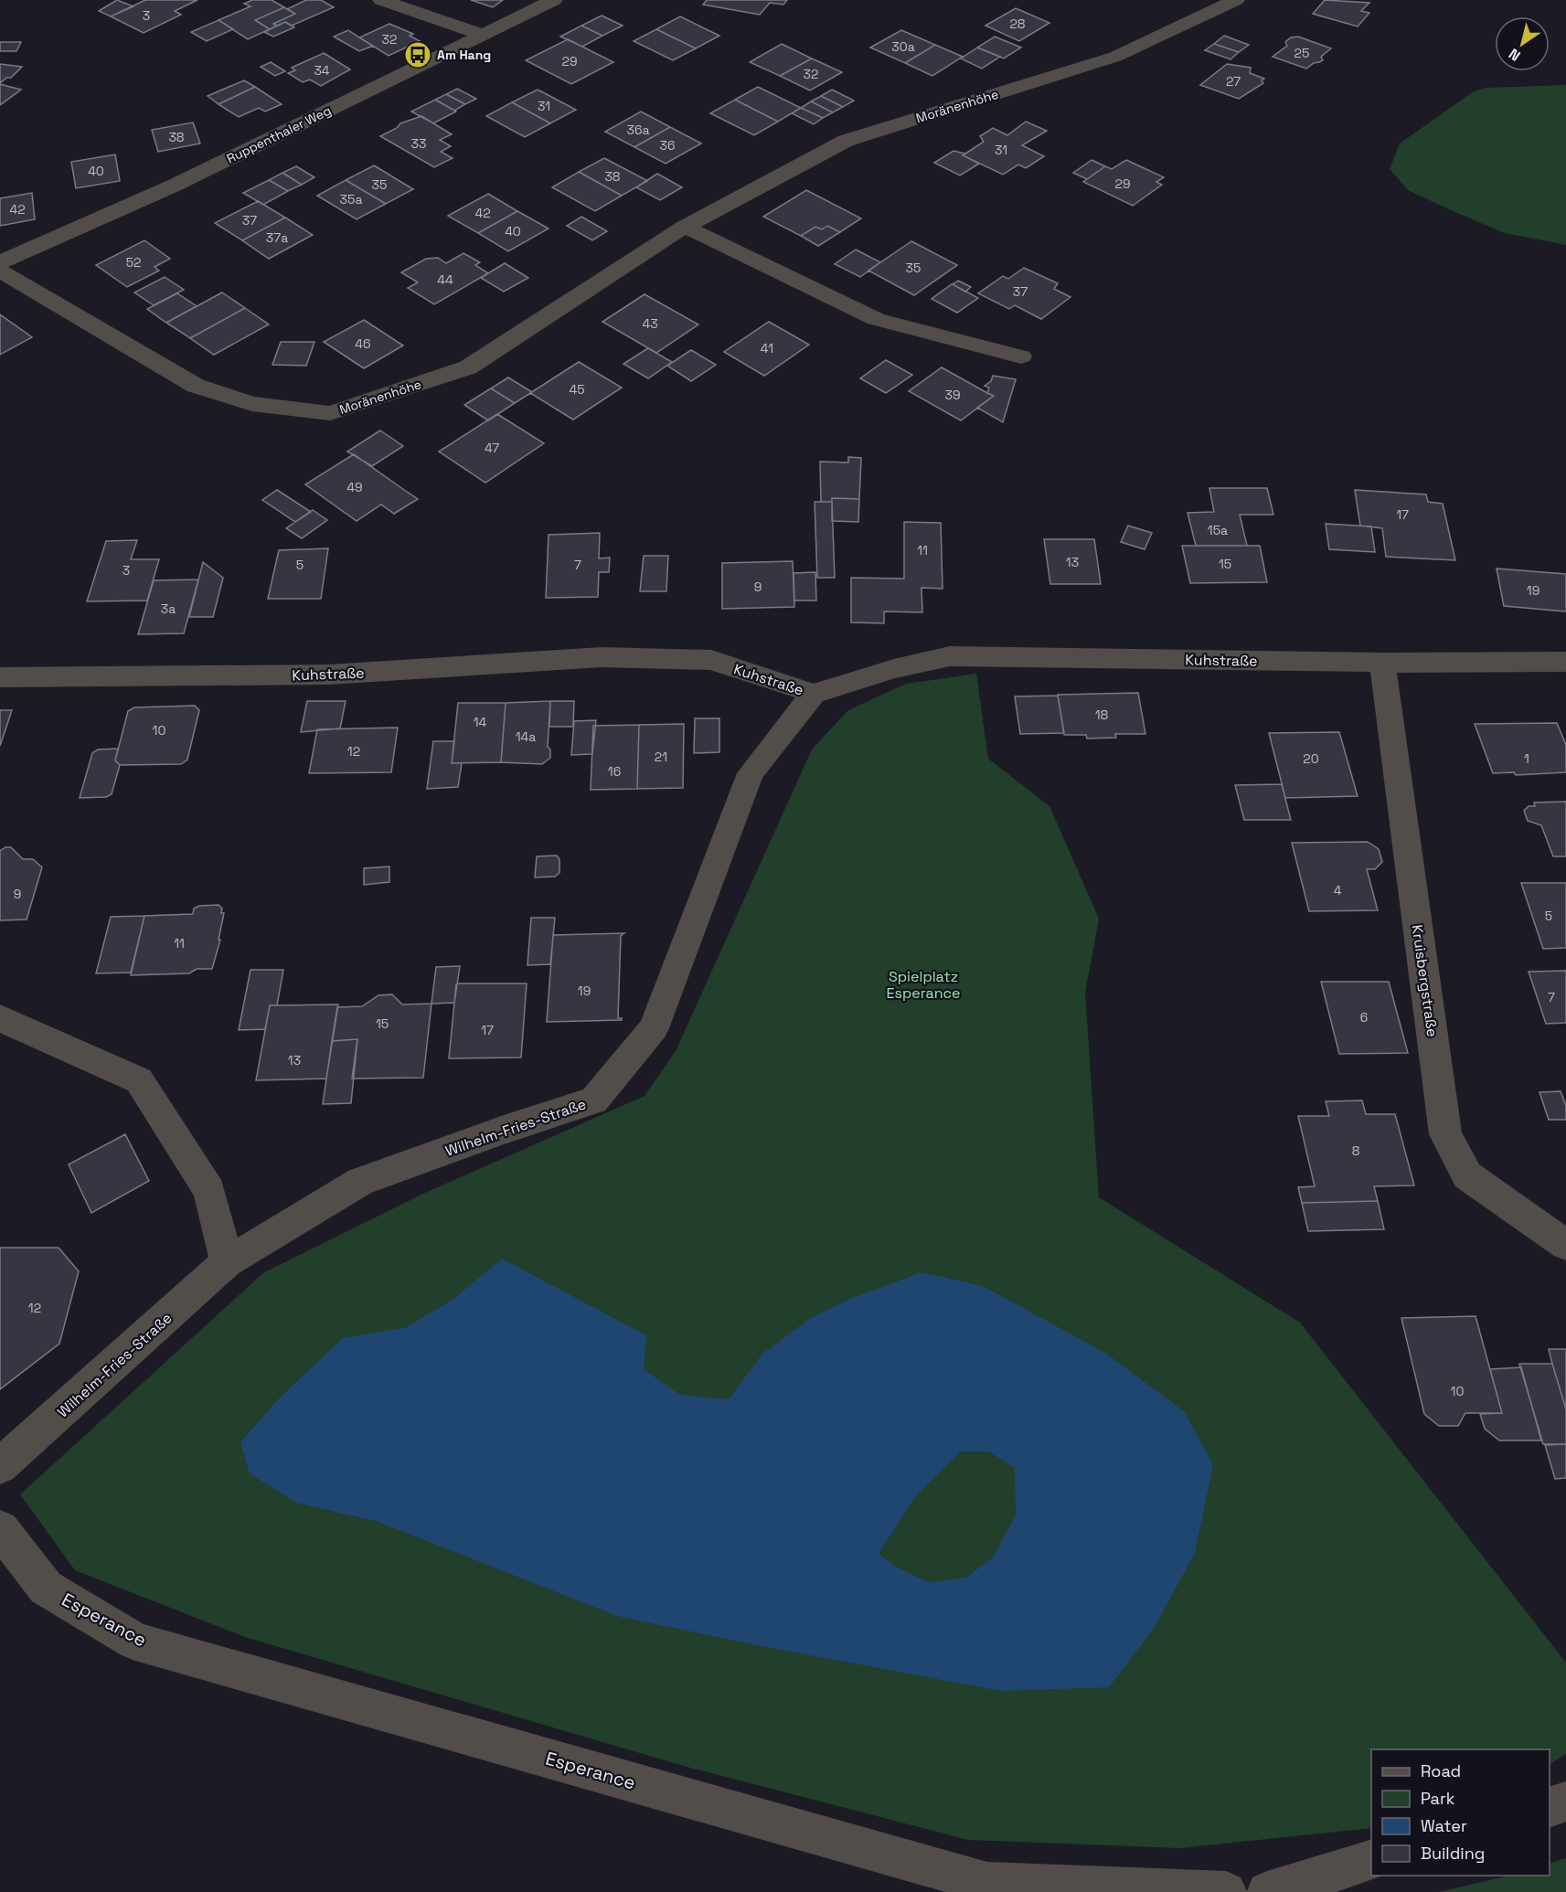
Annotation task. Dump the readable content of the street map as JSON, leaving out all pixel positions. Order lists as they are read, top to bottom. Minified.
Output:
{"streets":{"street":["Moränenhöhe","Ruppenthaler Weg","Kuhstraße","Kruisbergstraße","Wilhelm-Fries-Straße","Esperance"]},"crossings":[["Kuhstraße","Kruisbergstraße"],["Kuhstraße","Wilhelm-Fries-Straße"]],"parks":["Spielplatz Esperance"],"places":{"bus stop":["Am Hang"]},"house_numbers":["3","28","32","30a","25","29","34","32","27","31","36a","38","33","36","31","40","38","29","35","35a","42","42","37","40","37a","52","35","44","37","43","46","41","45","39","47","49","17","15a","11","13","15","5","7","3","9","19","3a","18","14","10","14a","12","21","20","1","16","4","9","5","11","19","7","6","15","17","13","8","12","10"],"legend":["Road","Park","Water","Building"],"north":"bottom left"}
